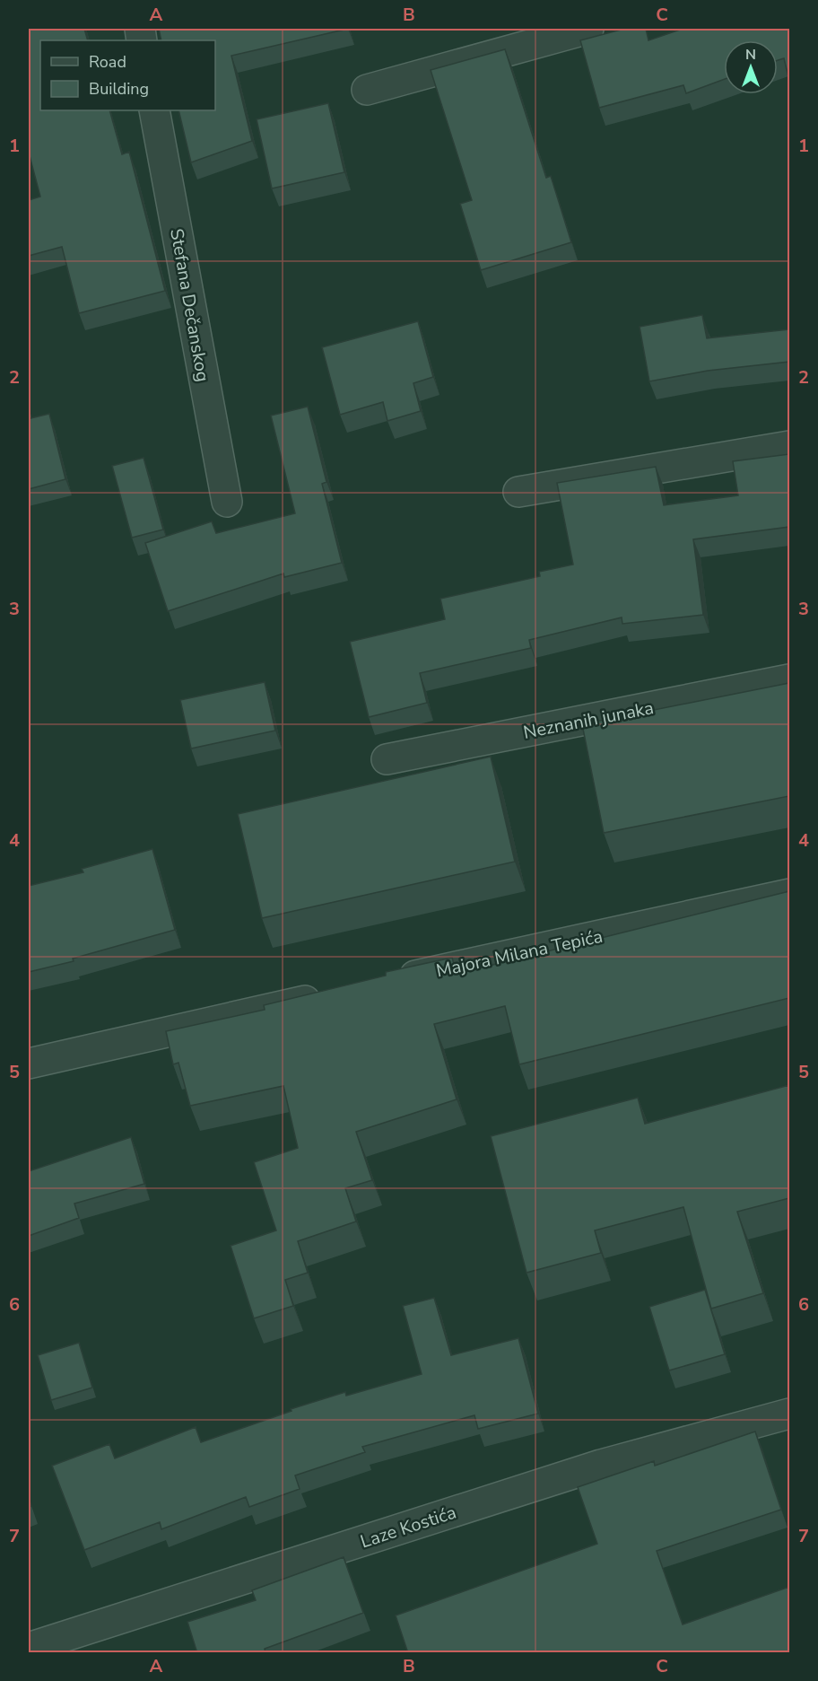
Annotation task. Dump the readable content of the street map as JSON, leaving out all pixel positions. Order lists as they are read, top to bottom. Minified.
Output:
{"streets":{"street":["Stefana Dečanskog","Neznanih junaka","Majora Milana Tepića","Laze Kostića"]},"legend":["Road","Building"],"north":"top","grid":{"columns":["A","B","C"],"rows":["1","2","3","4","5","6","7"]}}
